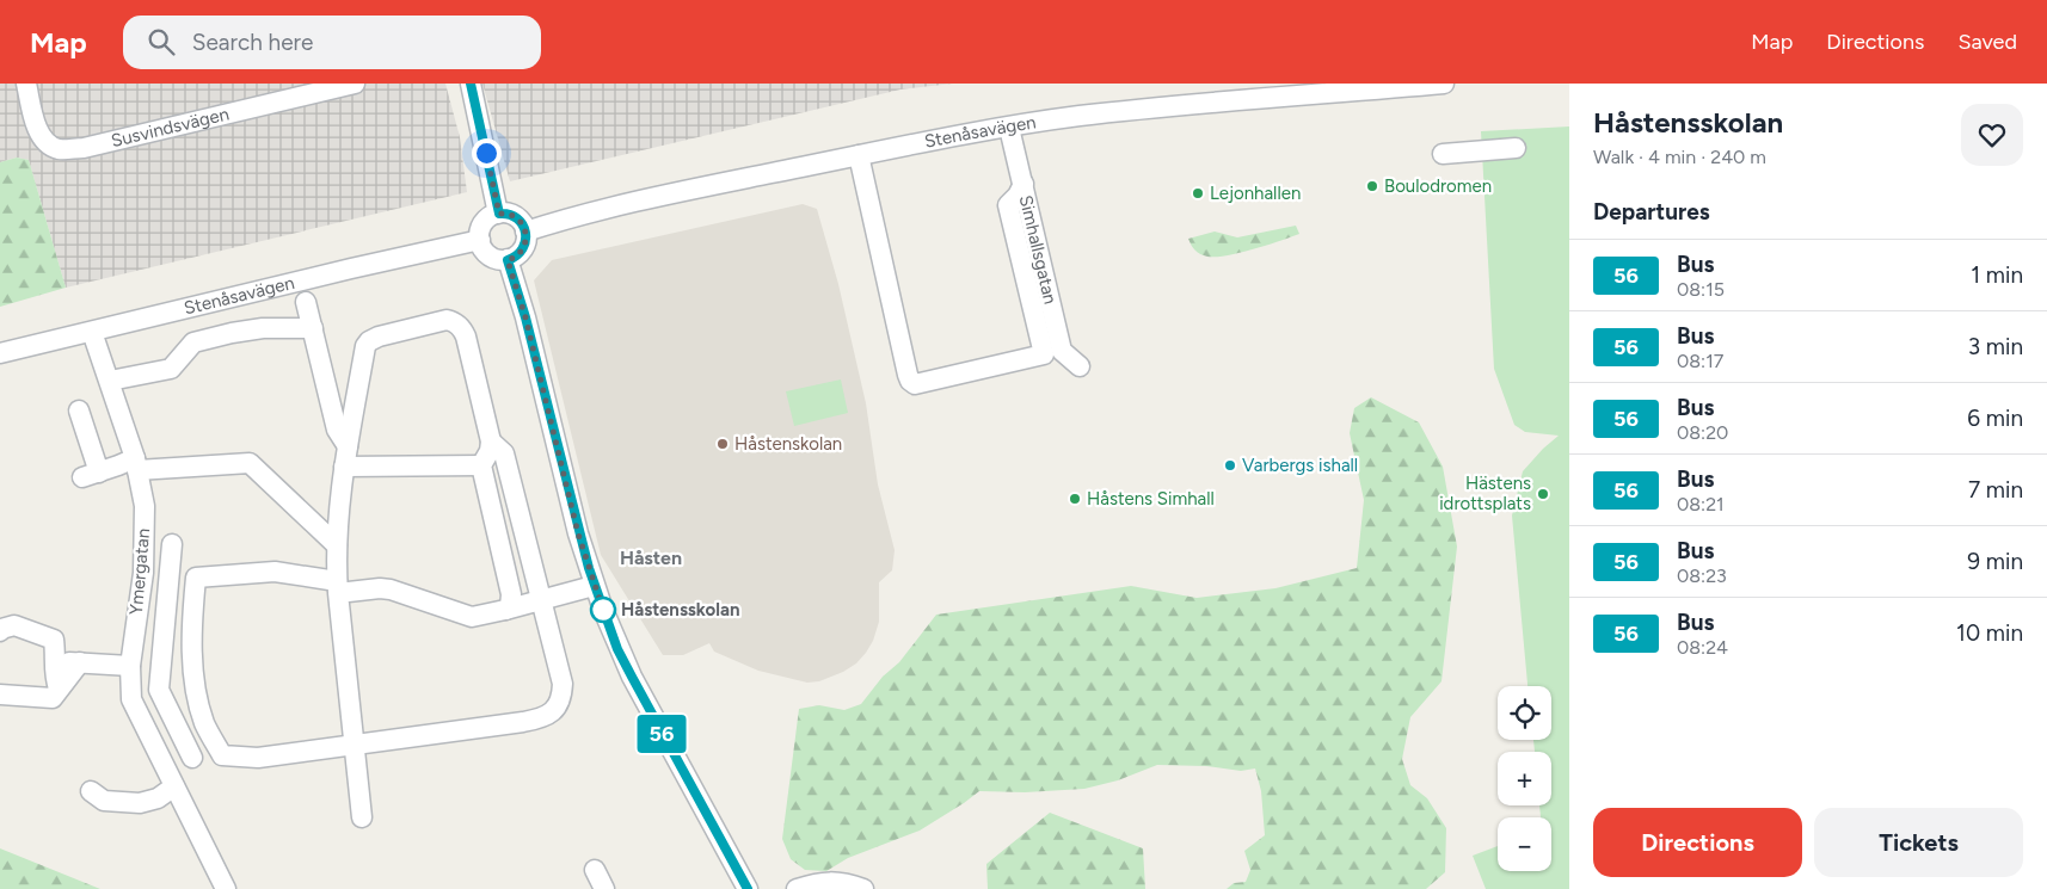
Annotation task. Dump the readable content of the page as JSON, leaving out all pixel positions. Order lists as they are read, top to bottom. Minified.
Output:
{"streets":{"street":["Susvindsvägen","Stenåsavägen","Simhallsgatan","Ymergatan"]},"crossings":[["Stenåsavägen","Simhallsgatan"],["Stenåsavägen","Ymergatan"]],"districts":["Håsten"],"places":["Boulodromen","Lejonhallen","Håstenskolan","Varbergs ishall","Hästens idrottsplats","Håstens Simhall","Håstensskolan"],"lines":["bus line 56"],"page":{"header":"Map","search":"Search here","nav":["Map","Directions","Saved"],"on_map":"56","heading":[["Håstensskolan","Walk · 4 min · 240 m"],"Departures"],"list":[{"mark":"56","name":"Bus","note":"08:15","value":"1 min"},{"mark":"56","name":"Bus","note":"08:17","value":"3 min"},{"mark":"56","name":"Bus","note":"08:20","value":"6 min"},{"mark":"56","name":"Bus","note":"08:21","value":"7 min"},{"mark":"56","name":"Bus","note":"08:23","value":"9 min"},{"mark":"56","name":"Bus","note":"08:24","value":"10 min"}],"map_buttons":["+","−"],"buttons":["Directions","Tickets"]}}
